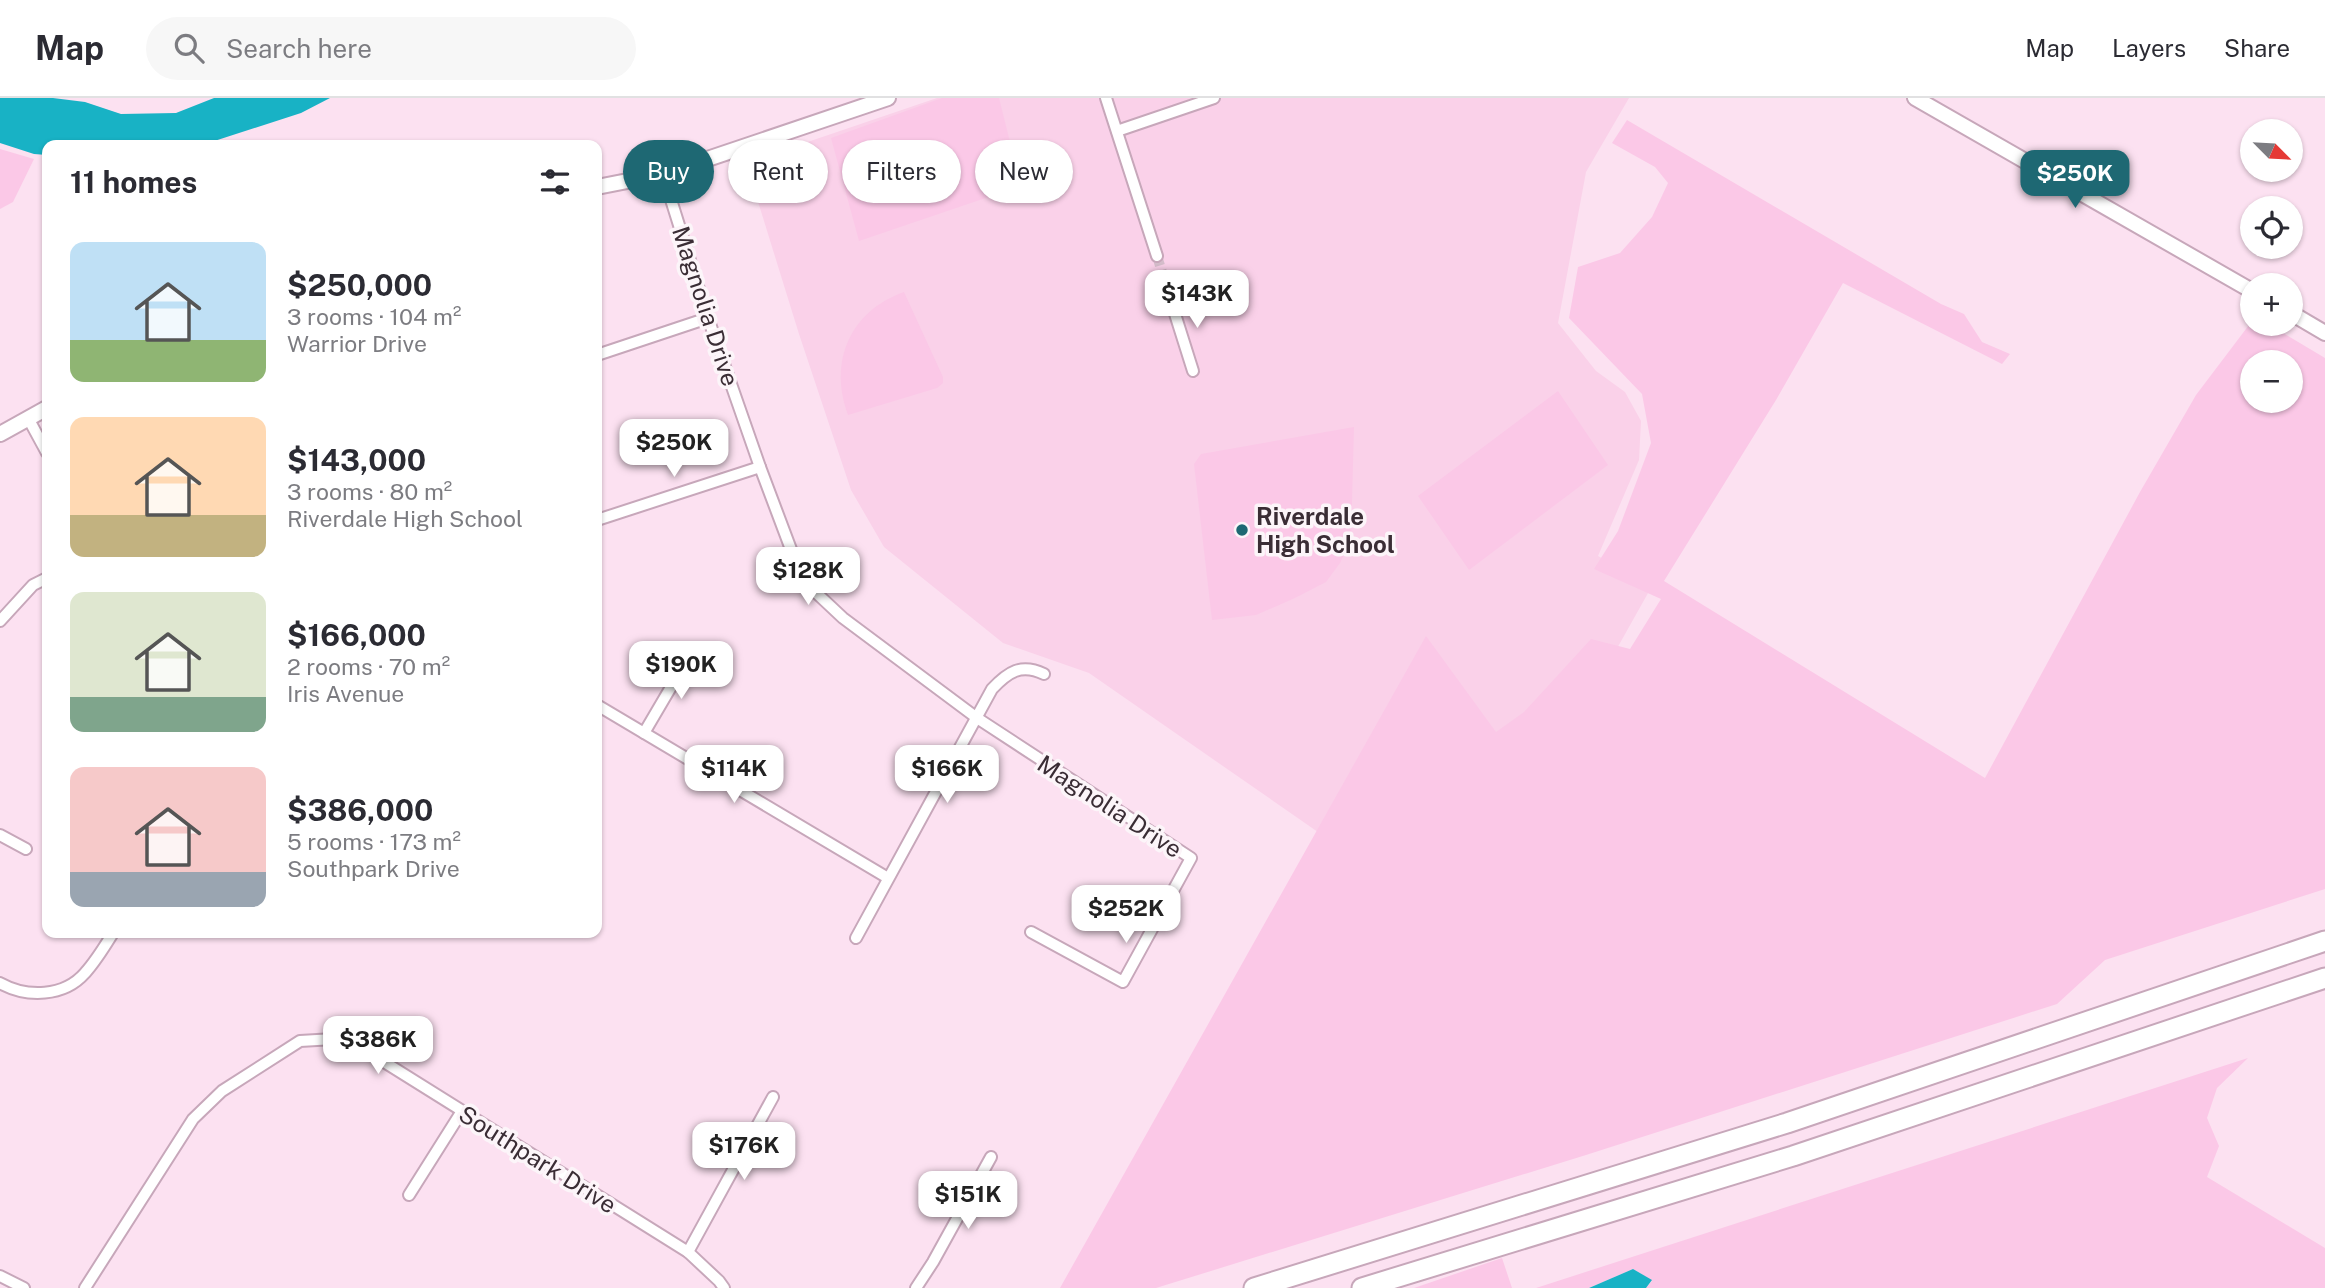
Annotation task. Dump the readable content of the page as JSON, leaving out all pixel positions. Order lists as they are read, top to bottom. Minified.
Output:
{"streets":{"street":["Magnolia Drive","Southpark Drive"]},"places":["Riverdale High School"],"north":"bottom right","page":{"header":"Map","search":"Search here","nav":["Map","Layers","Share"],"map_buttons":["+","−"],"chip":["Buy","Rent","Filters","New"],"heading":"11 homes","price":["$250K","$143K","$250K","$128K","$190K","$114K","$166K","$252K","$386K","$176K","$151K"],"list":[{"name":"$250,000","note":"3 rooms · 104 m² · Warrior Drive"},{"name":"$143,000","note":"3 rooms · 80 m² · Riverdale High School"},{"name":"$166,000","note":"2 rooms · 70 m² · Iris Avenue"},{"name":"$386,000","note":"5 rooms · 173 m² · Southpark Drive"}]}}
